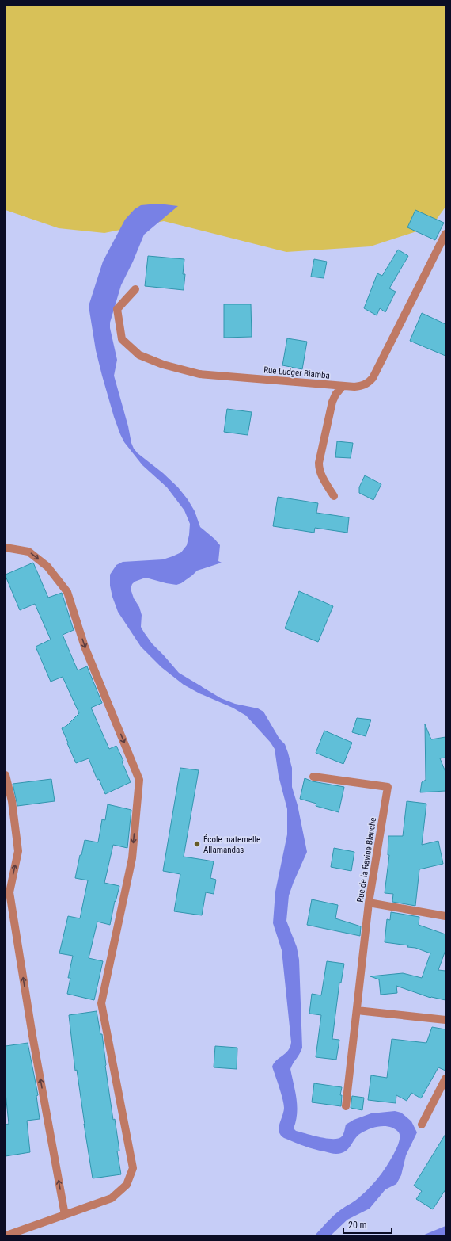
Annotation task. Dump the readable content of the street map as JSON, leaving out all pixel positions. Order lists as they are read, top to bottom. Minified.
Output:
{"streets":{"street":["Rue Ludger Biamba","Rue de la Ravine Blanche"]},"places":["École maternelle Allamandas"],"scale_bar":"20 m"}
